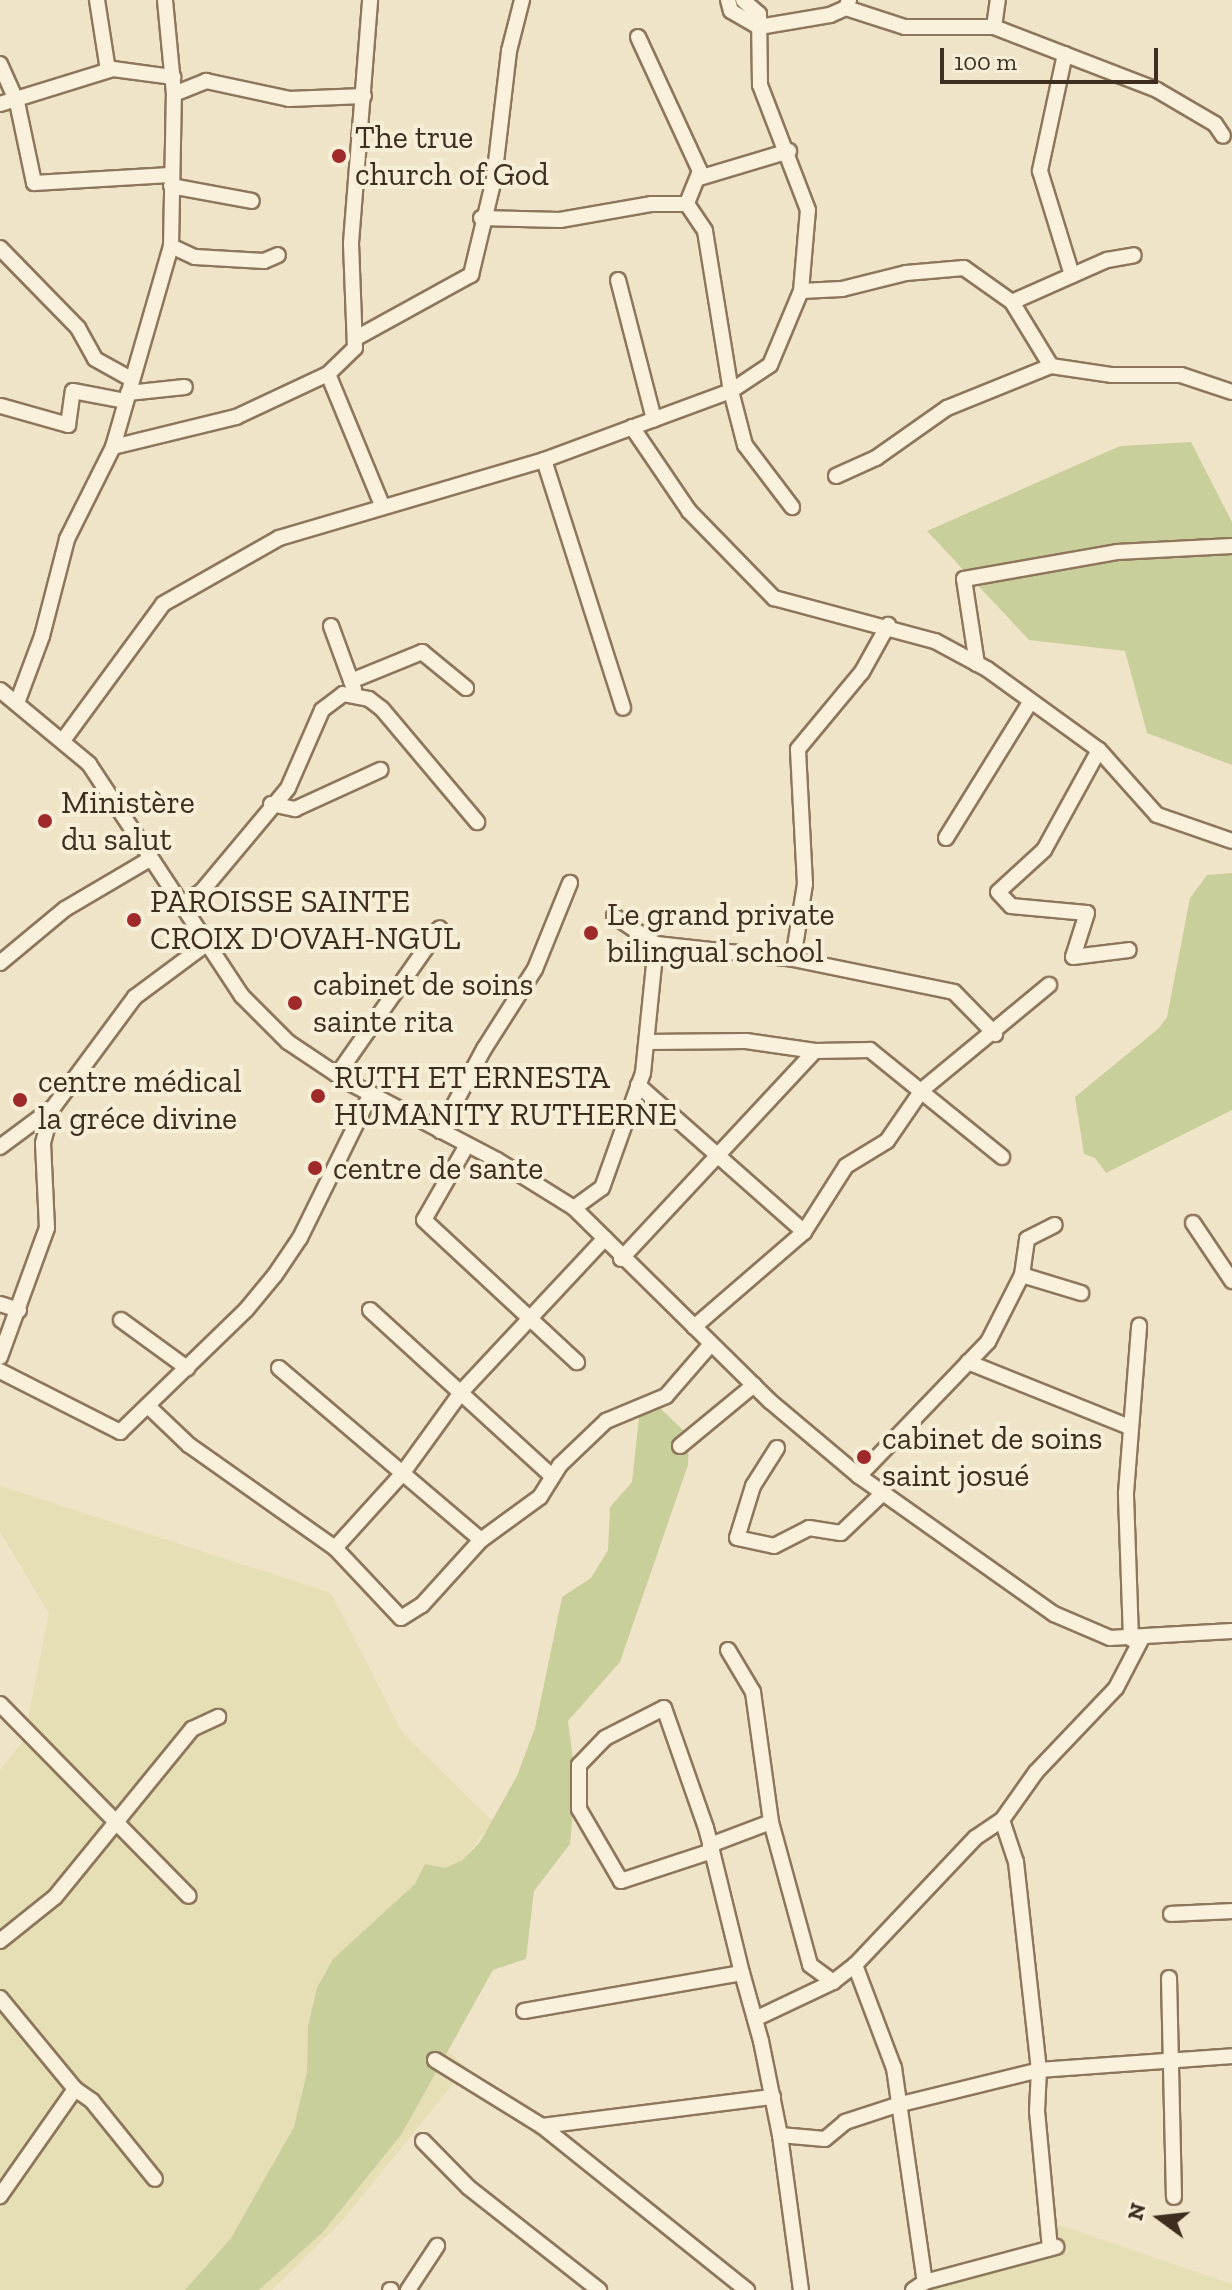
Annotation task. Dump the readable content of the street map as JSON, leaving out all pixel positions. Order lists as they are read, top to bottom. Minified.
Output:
{"places":["The true church of God","Ministère du salut","PAROISSE SAINTE CROIX D'OVAH-NGUL","Le grand private bilingual school","cabinet de soins sainte rita","RUTH ET ERNESTA HUMANITY RUTHERNE","centre médical la gréce divine","centre de sante","cabinet de soins saint josué"],"scale_bar":"100 m","north":"left"}
